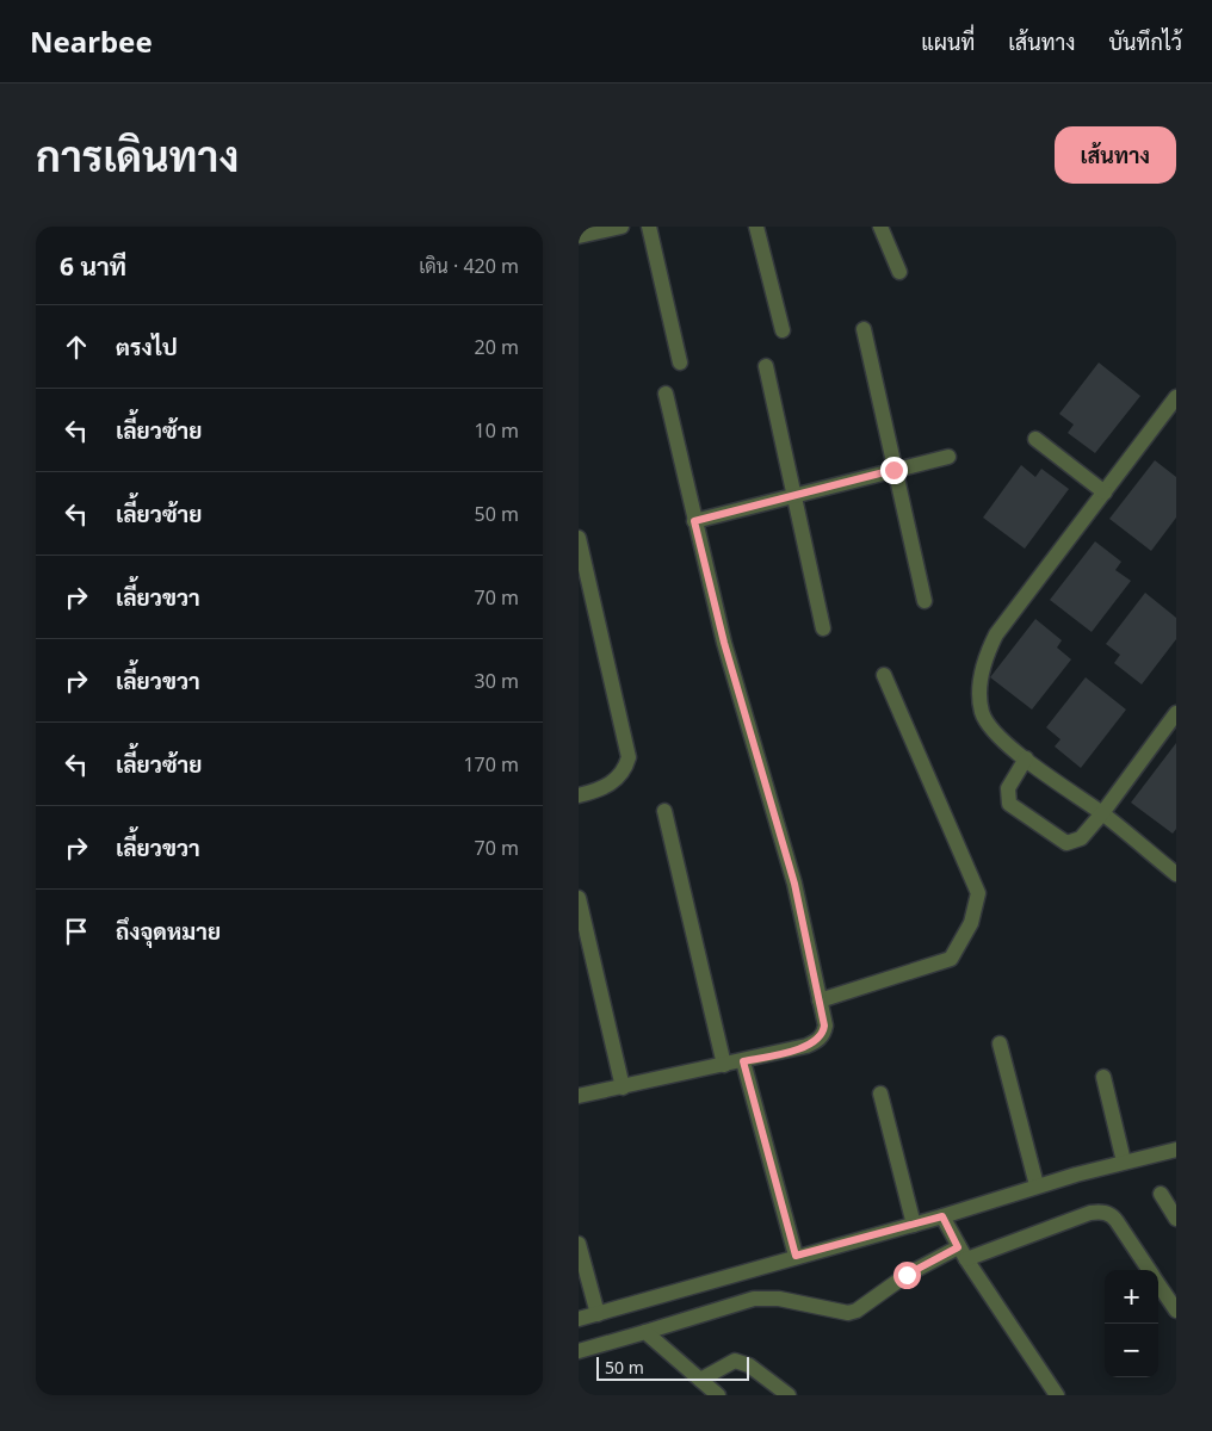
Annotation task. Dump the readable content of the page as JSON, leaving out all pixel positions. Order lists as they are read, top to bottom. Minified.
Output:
{"scale_bar":"50 m","page":{"header":"Nearbee","nav":["แผนที่","เส้นทาง","บันทึกไว้"],"buttons":"เส้นทาง","title":"การเดินทาง","heading":["6 นาที","เดิน · 420 m"],"list":[["ตรงไป","20 m"],["เลี้ยวซ้าย","10 m"],["เลี้ยวซ้าย","50 m"],["เลี้ยวขวา","70 m"],["เลี้ยวขวา","30 m"],["เลี้ยวซ้าย","170 m"],["เลี้ยวขวา","70 m"],"ถึงจุดหมาย"],"map_buttons":["+","−"],"scale":"50 m"}}
